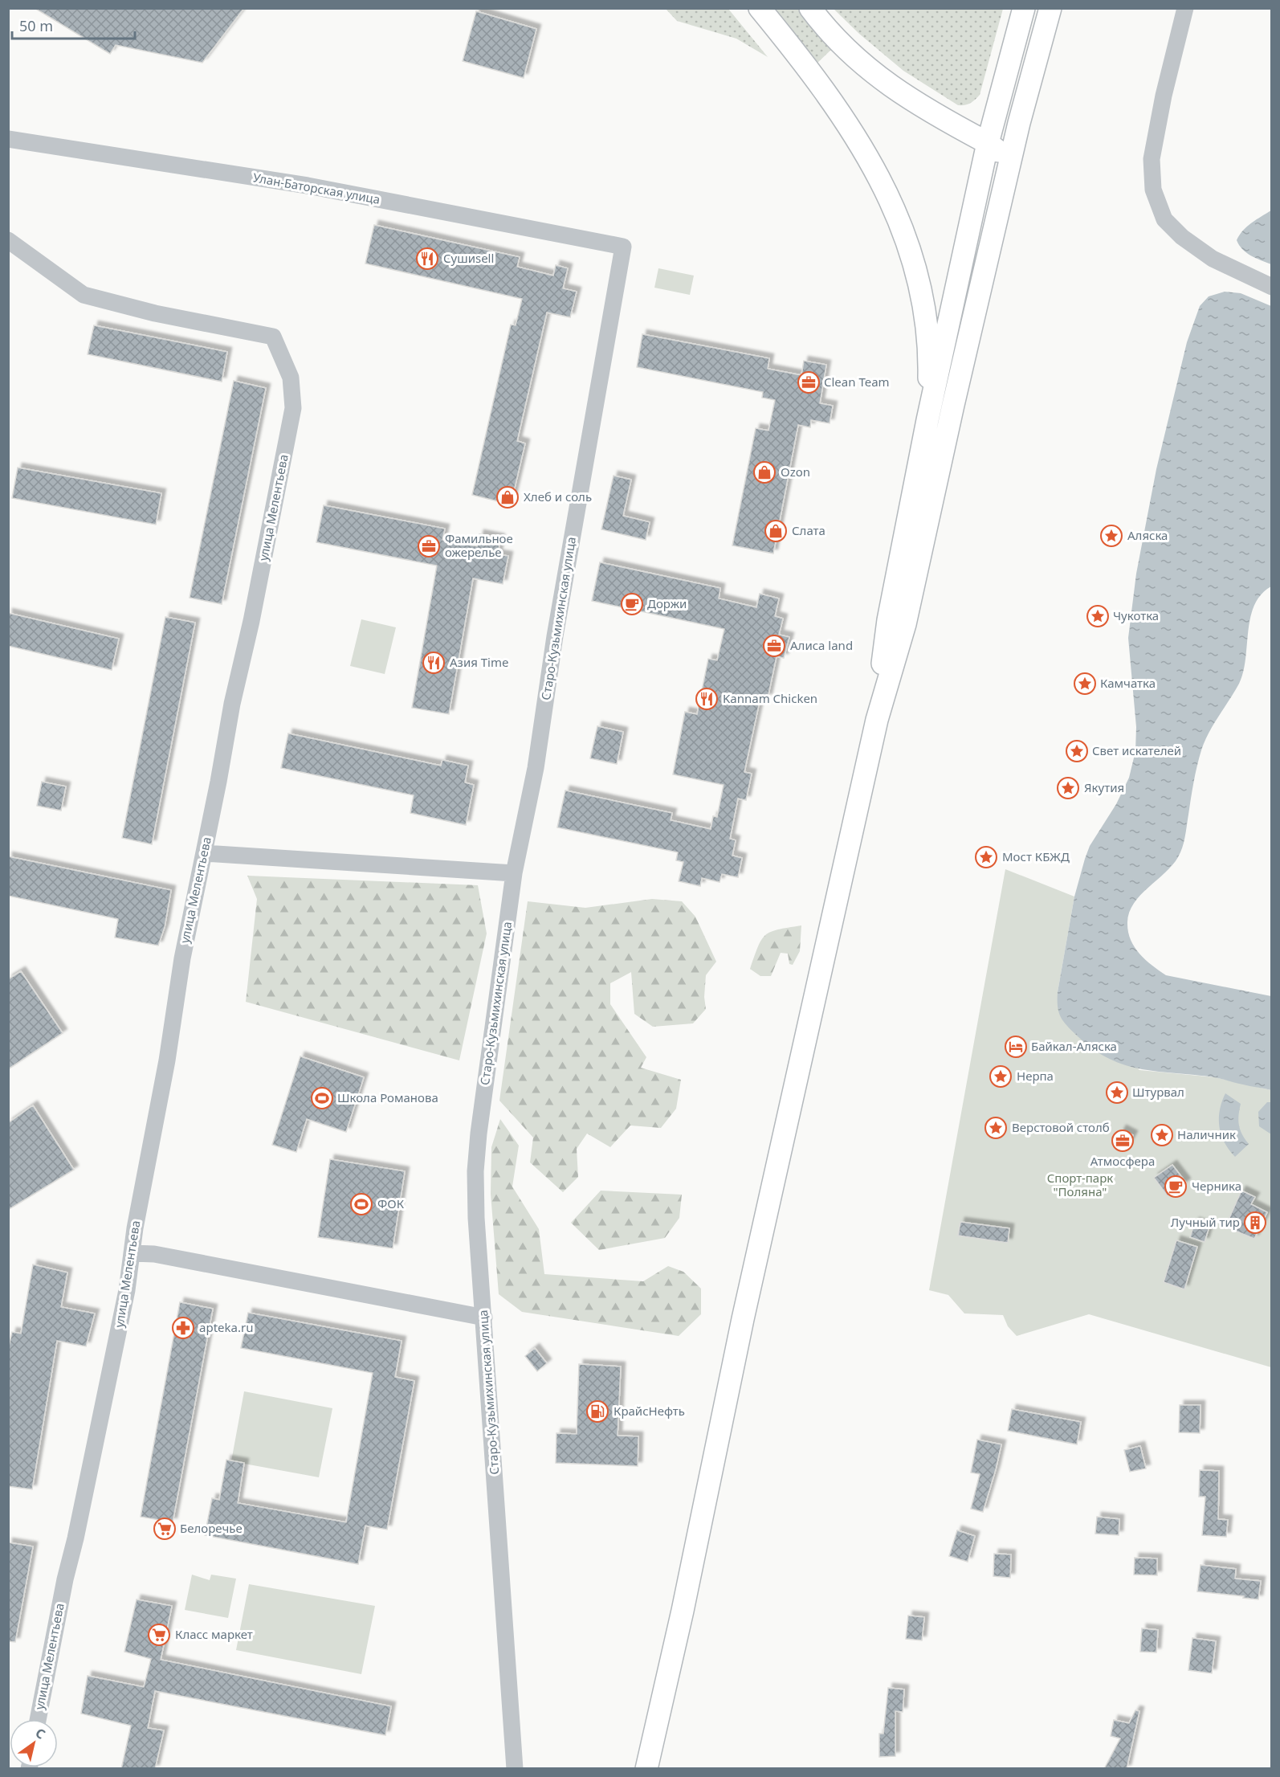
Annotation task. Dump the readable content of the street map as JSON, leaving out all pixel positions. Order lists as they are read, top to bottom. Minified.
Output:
{"streets":{"street":["Улан-Баторская улица","улица Мелентьева","Старо-Кузьмихинская улица"]},"crossings":[["Улан-Баторская улица","Старо-Кузьмихинская улица"]],"parks":["Спорт-парк \"Поляна\""],"places":{"restaurant":["Сушиsell","Азия Time","Kannam Chicken"],"office":["Clean Team","Фамильное ожерелье","Алиса land","Атмосфера"],"shop":["Ozon","Хлеб и соль","Слата"],"place":["Аляска","Чукотка","Камчатка","Свет искателей","Якутия","Мост КБЖД","Нерпа","Штурвал","Верстовой столб","Наличник"],"cafe":["Доржи","Черника"],"hotel":["Байкал-Аляска"],"sports":["Школа Романова","ФОК"],"building":["Лучный тир"],"pharmacy":["apteka.ru"],"fuel station":["КрайсНефть"],"supermarket":["Белоречье","Класс маркет"]},"scale_bar":"50 m","north":"top right"}
